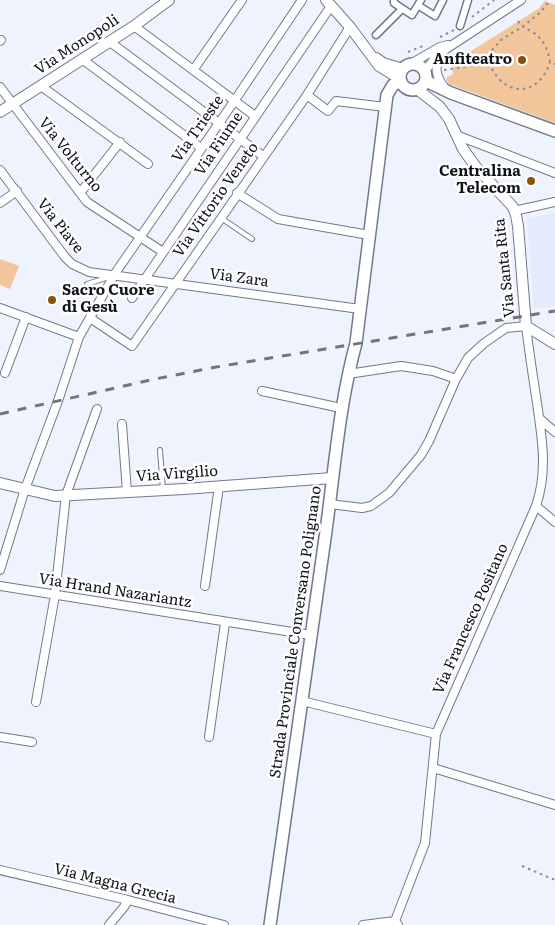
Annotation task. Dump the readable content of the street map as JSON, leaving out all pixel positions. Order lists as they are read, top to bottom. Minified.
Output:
{"streets":{"main road":["Strada Provinciale Conversano Polignano"],"street":["Via Monopoli","Via Trieste","Via Fiume","Via Volturno","Via Vittorio Veneto","Via Piave","Via Santa Rita","Via Zara","Via Virgilio","Via Hrand Nazariantz","Via Francesco Positano","Via Magna Grecia"]},"crossings":[["Via Monopoli","Via Volturno"],["Via Trieste","Via Volturno"],["Via Trieste","Via Vittorio Veneto"],["Via Trieste","Via Piave"],["Via Trieste","Via Zara"],["Via Trieste","Via Virgilio"],["Via Fiume","Via Volturno"],["Via Fiume","Via Zara"],["Via Vittorio Veneto","Via Zara"],["Via Piave","Via Zara"],["Via Santa Rita","Via Francesco Positano"],["Via Zara","Strada Provinciale Conversano Polignano"],["Via Virgilio","Strada Provinciale Conversano Polignano"],["Via Hrand Nazariantz","Strada Provinciale Conversano Polignano"]],"places":["Anfiteatro","Centralina Telecom","Sacro Cuore di Gesù"]}
